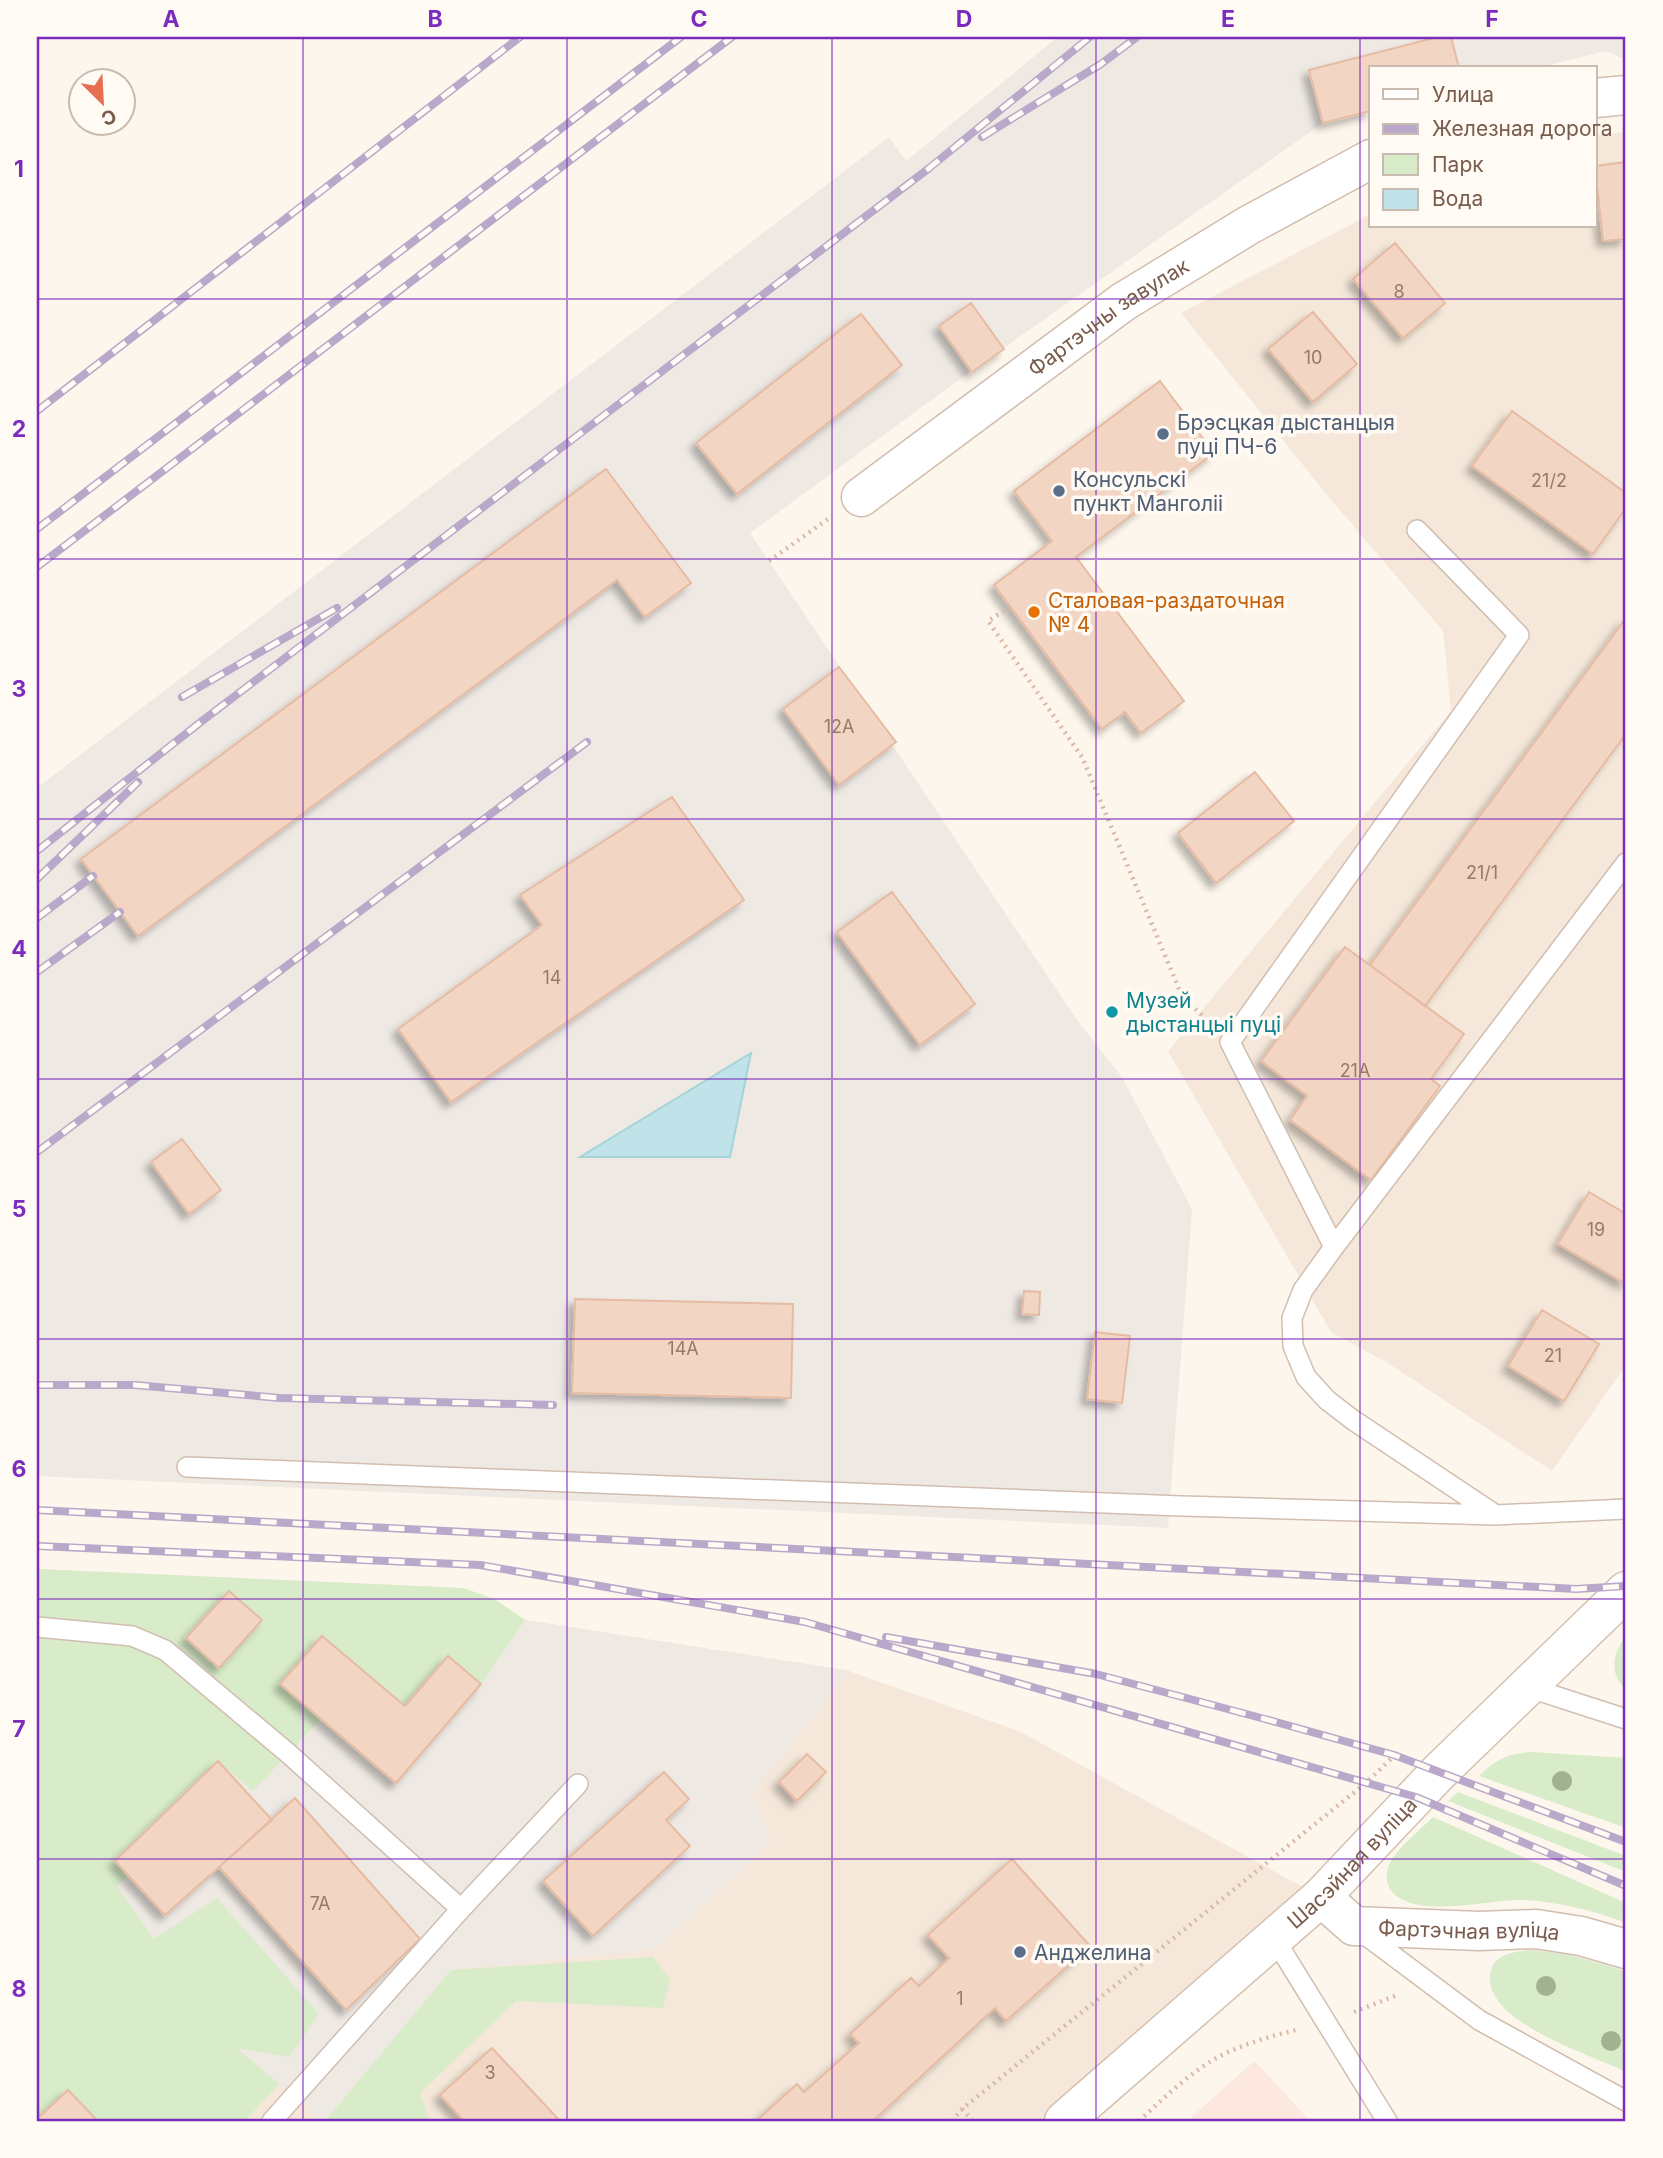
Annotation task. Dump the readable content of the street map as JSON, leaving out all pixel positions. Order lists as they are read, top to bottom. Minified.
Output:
{"streets":{"street":["Фартэчны завулак","Шасэйная вуліца","Фартэчная вуліца"]},"crossings":[["Шасэйная вуліца","Фартэчная вуліца"]],"places":["Брэсцкая дыстанцыя пуці ПЧ-6","Консульскі пункт Манголіі","Сталовая-раздаточная № 4","Музей дыстанцыі пуці","Анджелина"],"house_numbers":["8","10","21/2","12А","21/1","14","21А","19","14А","21","7А","1","3"],"legend":["Улица","Железная дорога","Парк","Вода"],"north":"bottom right","grid":{"columns":["A","B","C","D","E","F"],"rows":["1","2","3","4","5","6","7","8"]}}
